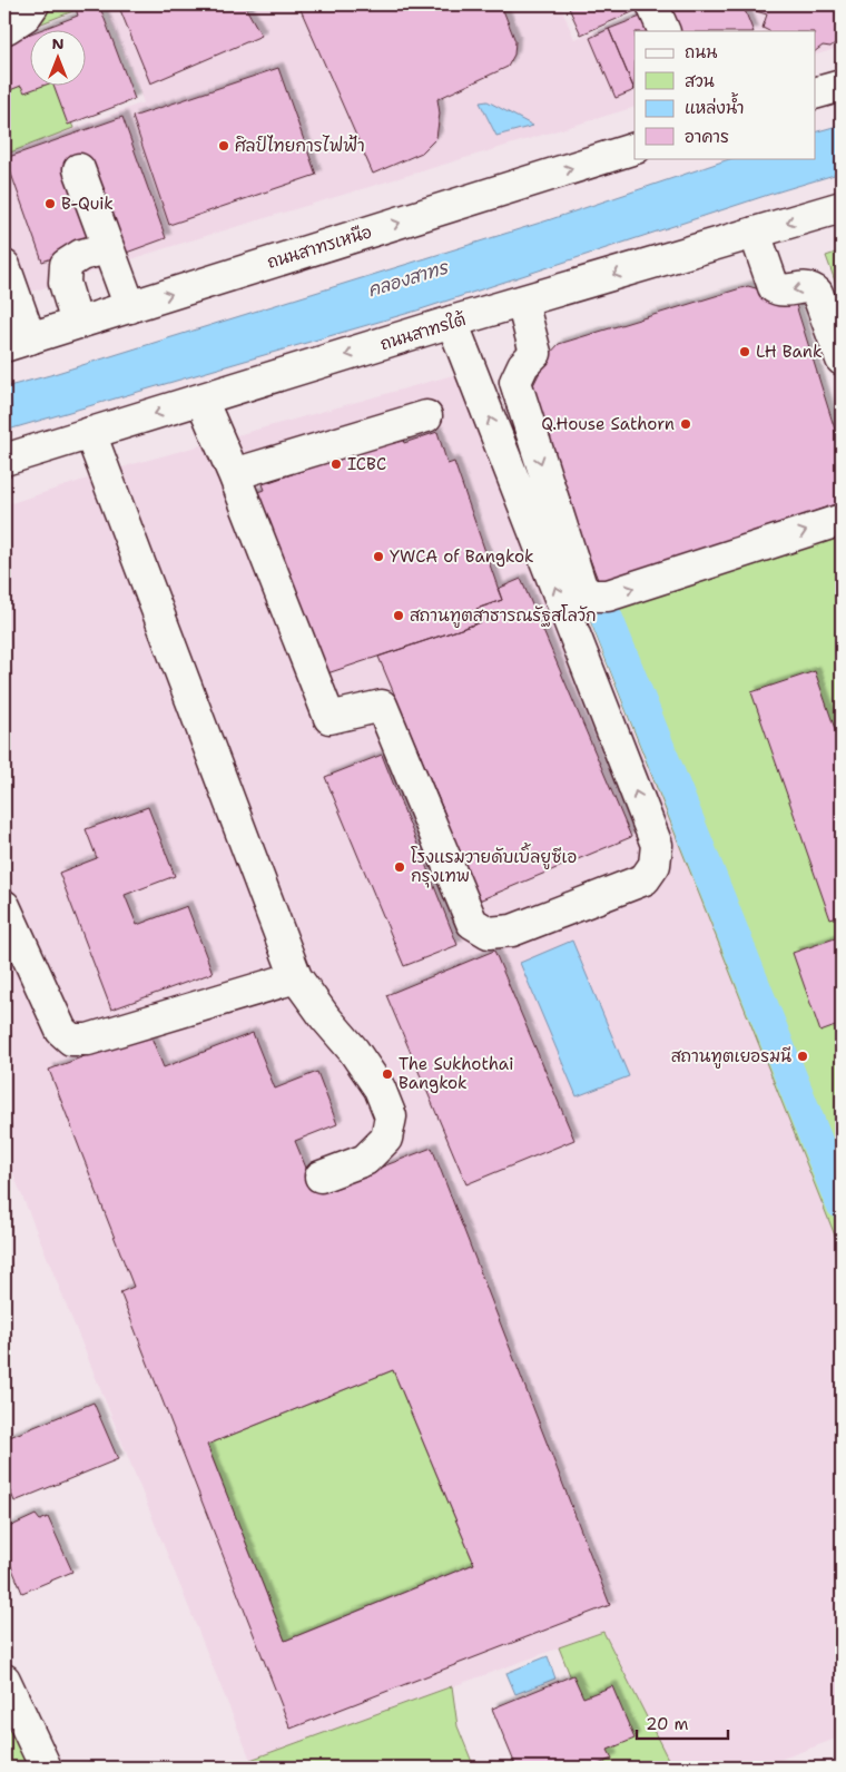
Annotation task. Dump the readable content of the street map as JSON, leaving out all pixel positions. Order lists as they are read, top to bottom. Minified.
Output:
{"streets":{"main road":["ถนนสาทรเหนือ","ถนนสาทรใต้"]},"one_way":["ถนนสาทรใต้"],"water":["คลองสาทร"],"places":["ศิลป์ไทยการไฟฟ้า","B-Quik","LH Bank","Q.House Sathorn","ICBC","YWCA of Bangkok","สถานทูตสาธารณรัฐสโลวัก","โรงแรมวายดับเบิ้ลยูซีเอ กรุงเทพ","สถานทูตเยอรมนี","The Sukhothai Bangkok"],"legend":["ถนน","สวน","แหล่งน้ำ","อาคาร"],"scale_bar":"20 m","north":"top"}
